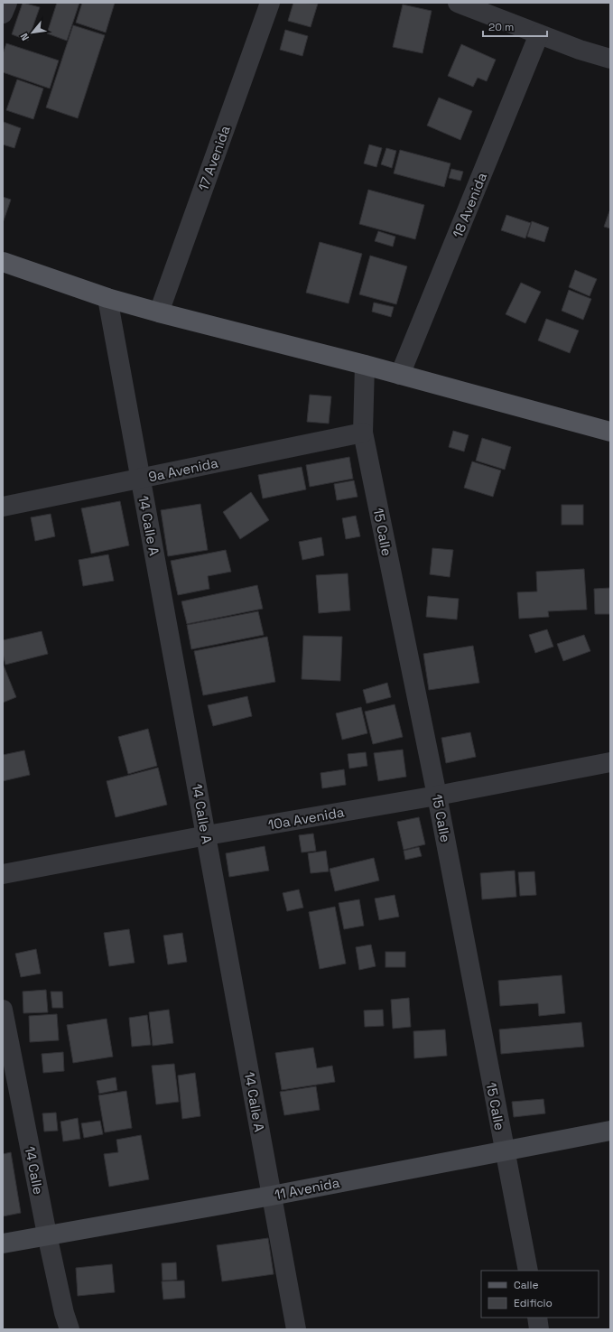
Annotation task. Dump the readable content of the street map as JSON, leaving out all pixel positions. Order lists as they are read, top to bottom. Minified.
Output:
{"streets":{"street":["17 Avenida","18 Avenida","9a Avenida","14 Calle A","15 Calle","10a Avenida","14 Calle","11 Avenida"]},"crossings":[["9a Avenida","14 Calle A"],["9a Avenida","15 Calle"],["14 Calle A","10a Avenida"],["14 Calle A","11 Avenida"],["15 Calle","10a Avenida"],["15 Calle","11 Avenida"],["14 Calle","11 Avenida"]],"legend":["Calle","Edificio"],"scale_bar":"20 m","north":"bottom left"}
